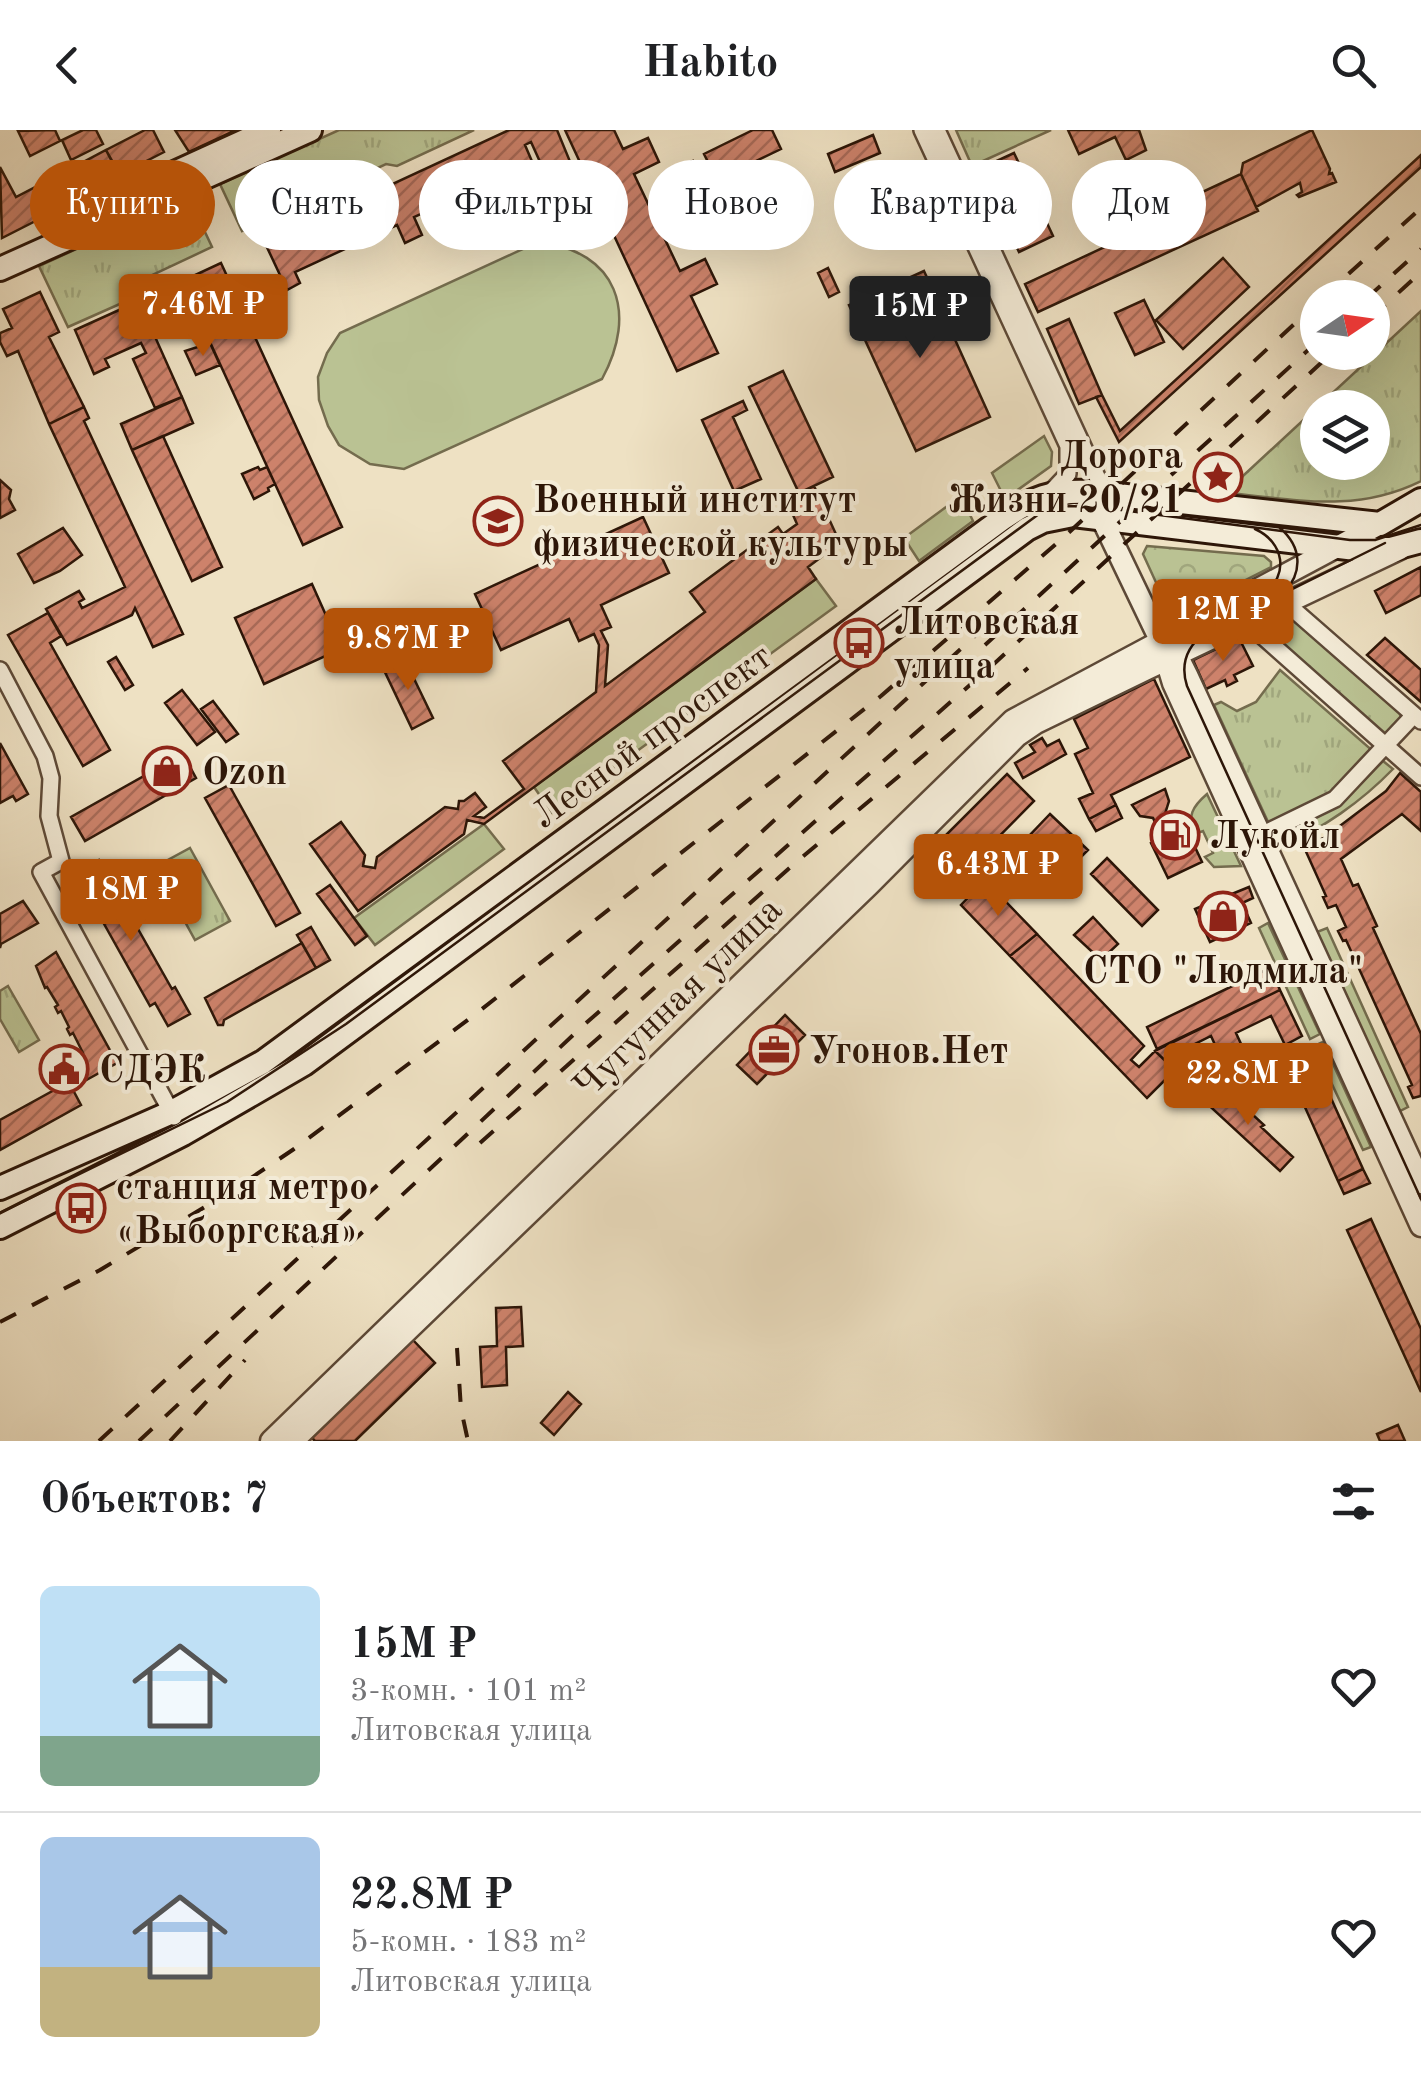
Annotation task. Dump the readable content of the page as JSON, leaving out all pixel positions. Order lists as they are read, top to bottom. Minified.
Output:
{"streets":{"main road":["Лесной проспект"],"street":["Чугунная улица"]},"crossings":[["Лесной проспект","Чугунная улица"]],"places":{"place":["Дорога Жизни 20/21"],"school or university":["Военный институт физической культуры"],"bus stop":["Литовская улица","станция метро «Выборгская»"],"shop":["Ozon","СТО \"Людмила\""],"fuel station":["Лукойл"],"office":["Угонов.Нет"],"public building":["СДЭК"]},"north":"right","page":{"header":"Habito","chip":["Купить","Снять","Фильтры","Новое","Квартира","Дом"],"price":["7.46M ₽","15M ₽","12M ₽","9.87M ₽","6.43M ₽","18M ₽","22.8M ₽"],"heading":"Объектов: 7","list":[{"name":"15M ₽","note":"3-комн. · 101 m² · Литовская улица"},{"name":"22.8M ₽","note":"5-комн. · 183 m² · Литовская улица"}]}}
